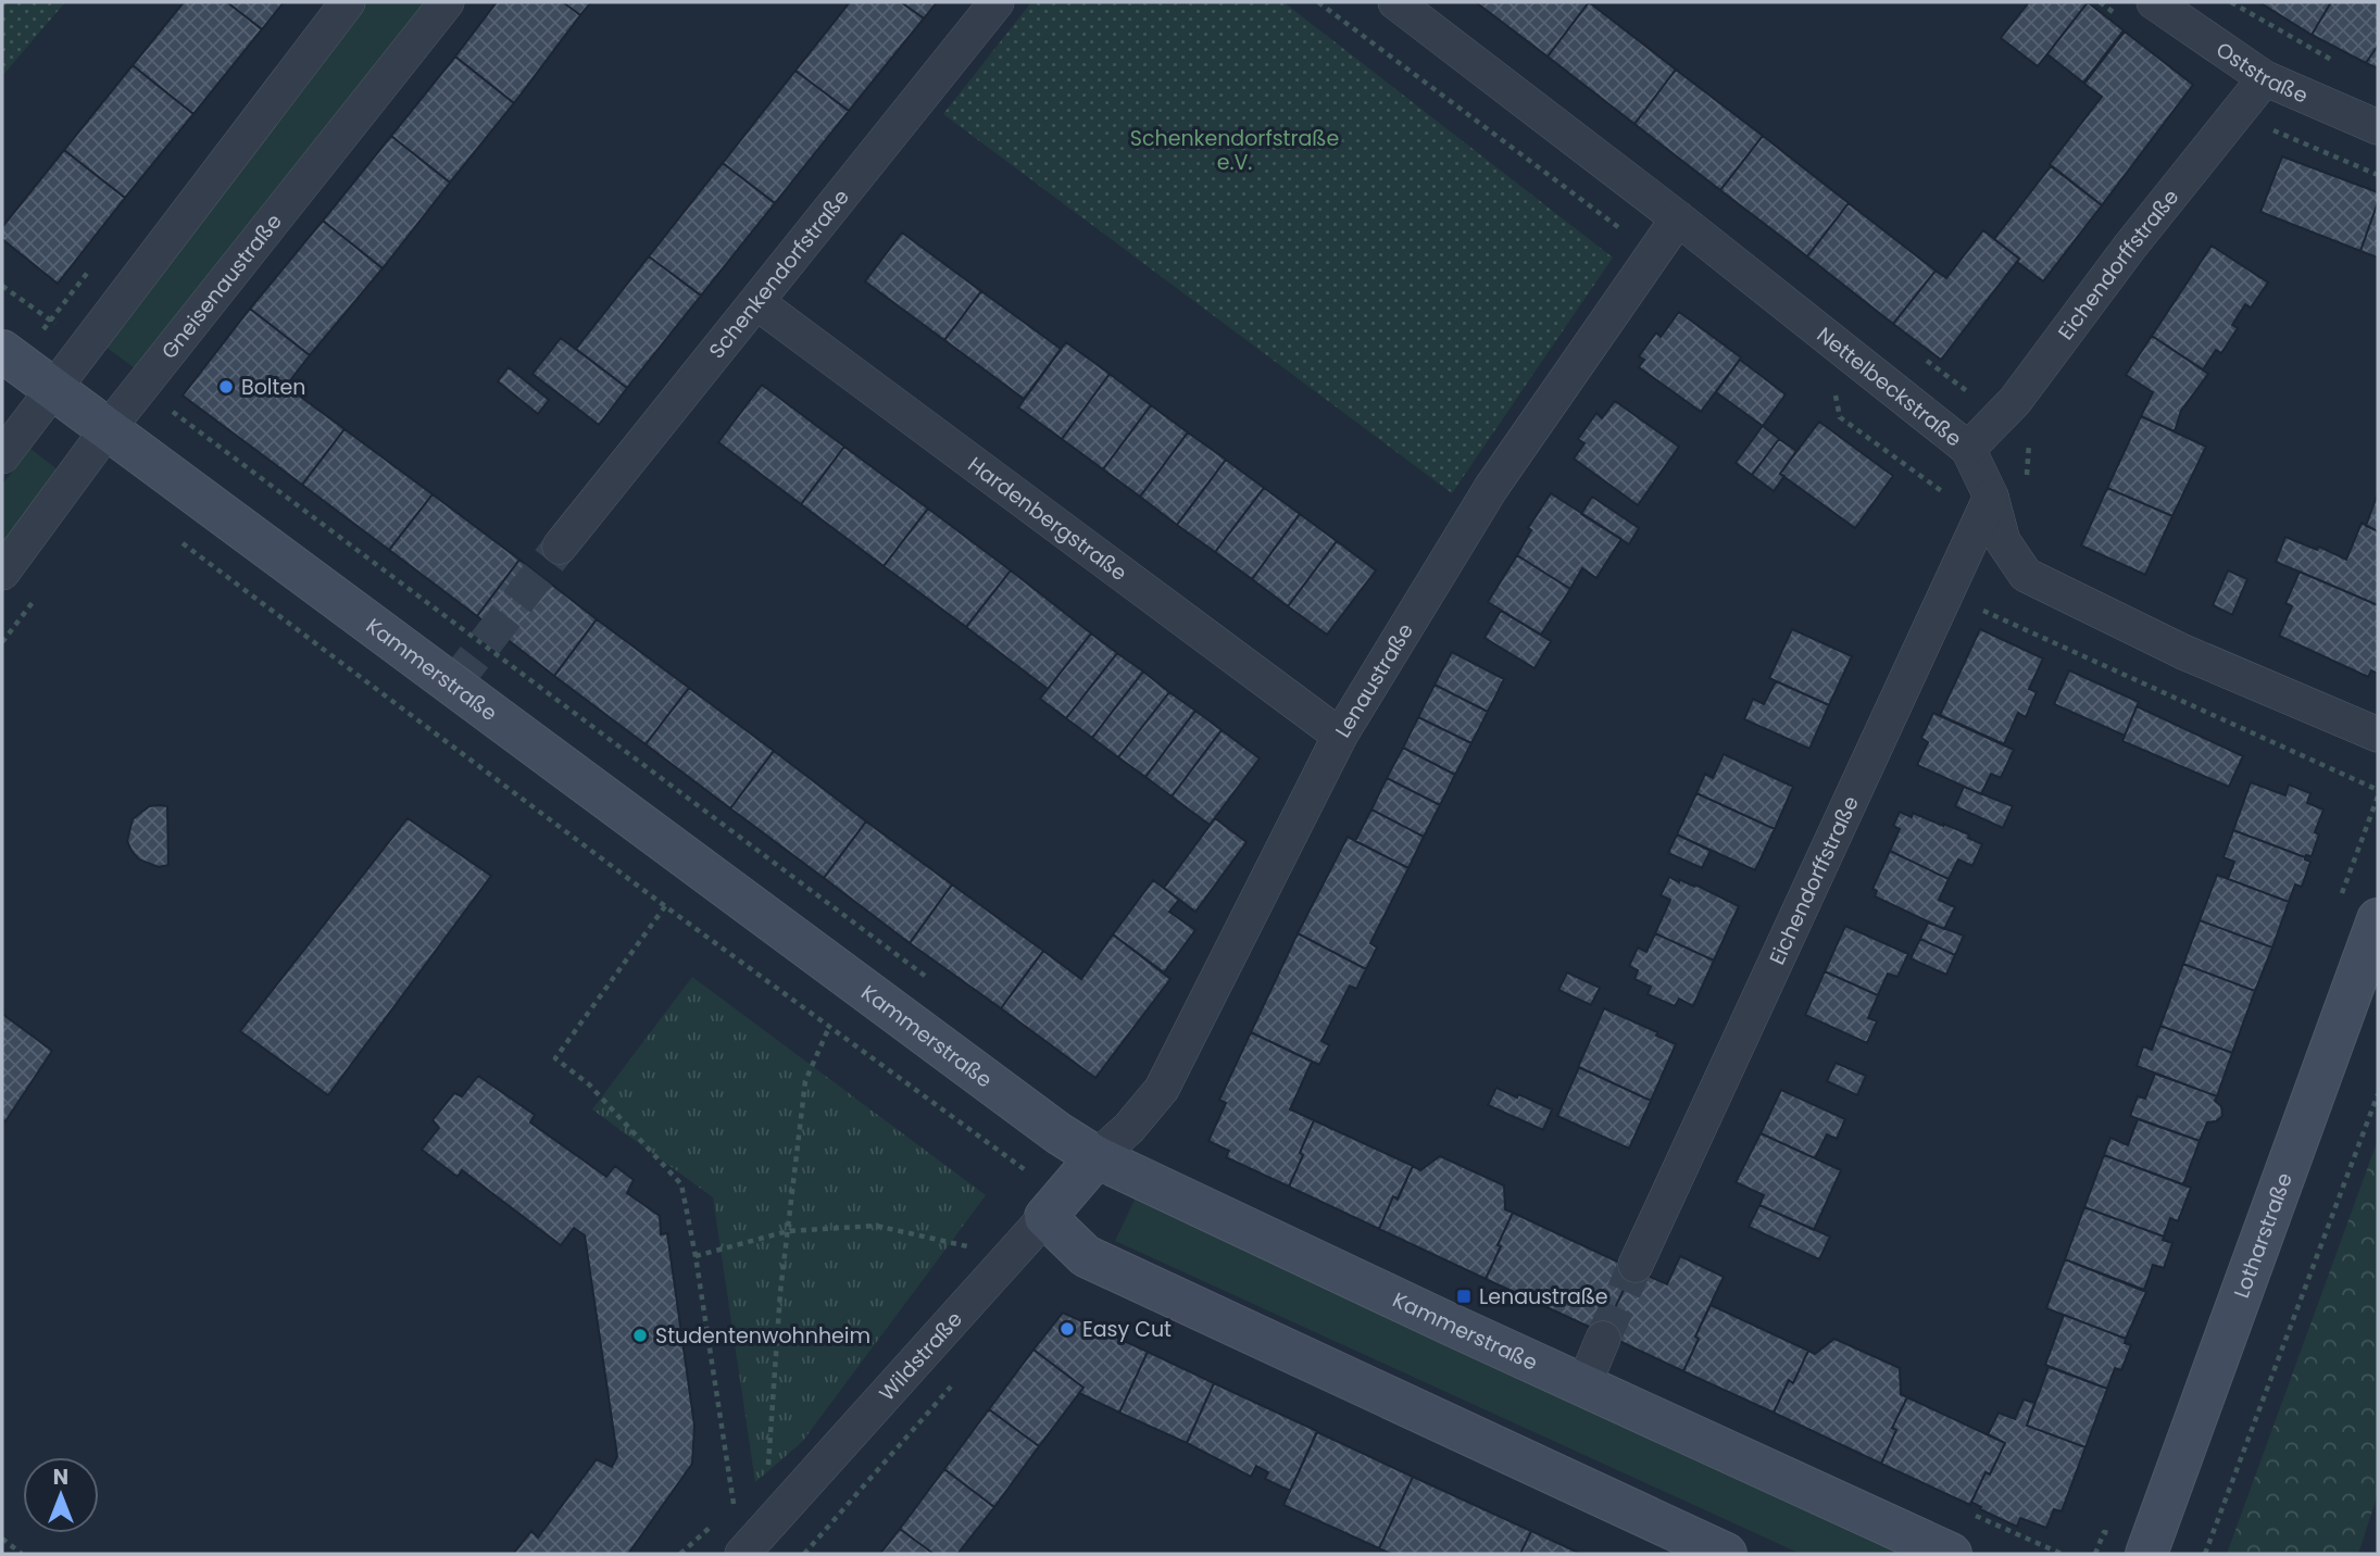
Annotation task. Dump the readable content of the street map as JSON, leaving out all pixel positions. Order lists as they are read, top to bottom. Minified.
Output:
{"streets":{"street":["Oststraße","Eichendorffstraße","Schenkendorfstraße","Gneisenaustraße","Nettelbeckstraße","Hardenbergstraße","Kammerstraße","Lenaustraße","Lotharstraße","Wildstraße"]},"crossings":[["Oststraße","Eichendorffstraße"],["Eichendorffstraße","Nettelbeckstraße"],["Schenkendorfstraße","Hardenbergstraße"],["Gneisenaustraße","Kammerstraße"],["Nettelbeckstraße","Lenaustraße"],["Hardenbergstraße","Lenaustraße"],["Kammerstraße","Lenaustraße"],["Kammerstraße","Wildstraße"],["Lenaustraße","Wildstraße"]],"parks":["Schenkendorfstraße e.V."],"places":{"other":["Bolten","Easy Cut","Studentenwohnheim"],"transit":["Lenaustraße"]},"north":"top"}
